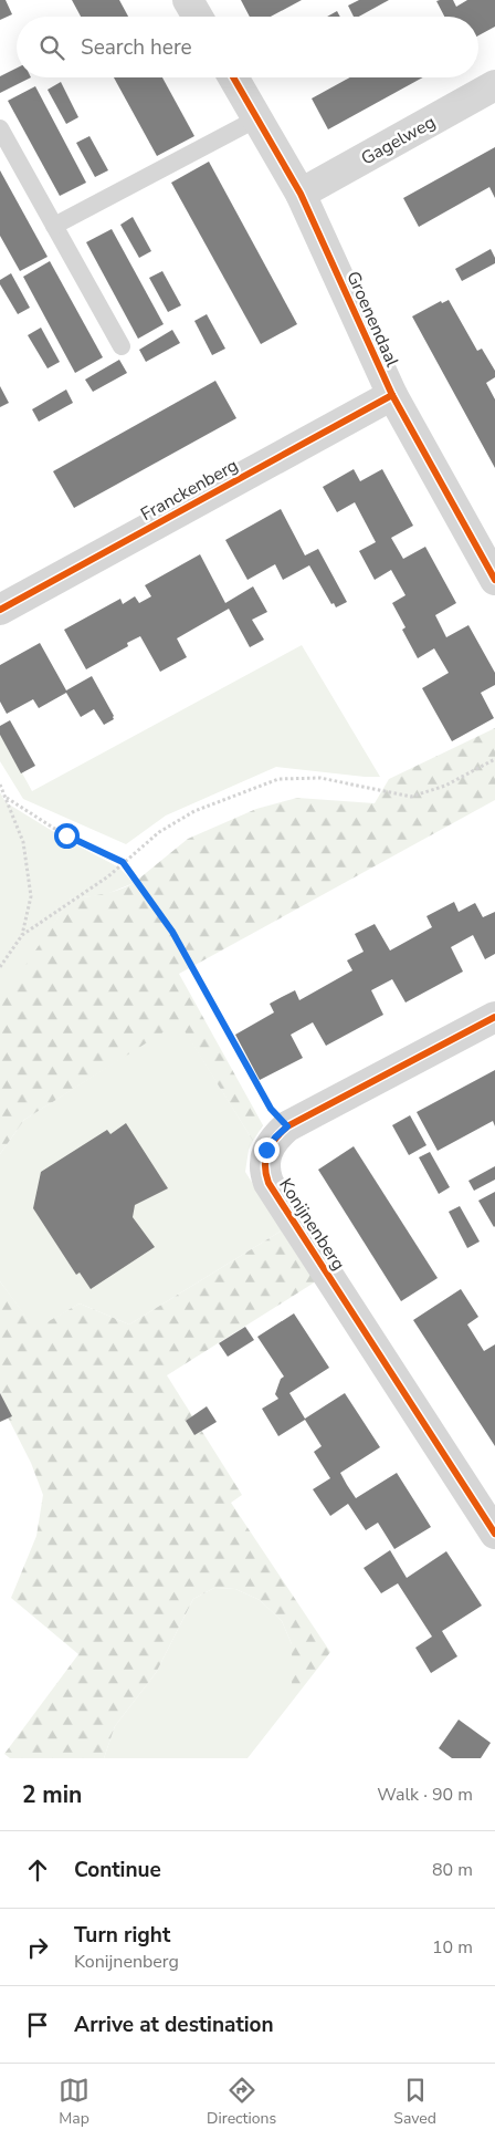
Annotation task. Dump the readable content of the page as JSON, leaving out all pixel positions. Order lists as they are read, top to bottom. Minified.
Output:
{"streets":{"street":["Gagelweg","Groenendaal","Franckenberg","Konijnenberg"]},"crossings":[["Gagelweg","Groenendaal"],["Groenendaal","Franckenberg"]],"page":{"search":"Search here","heading":["2 min","Walk · 90 m"],"list":[["Continue","80 m"],["Turn right","Konijnenberg","10 m"],"Arrive at destination"],"nav":["Map","Directions","Saved"]}}
